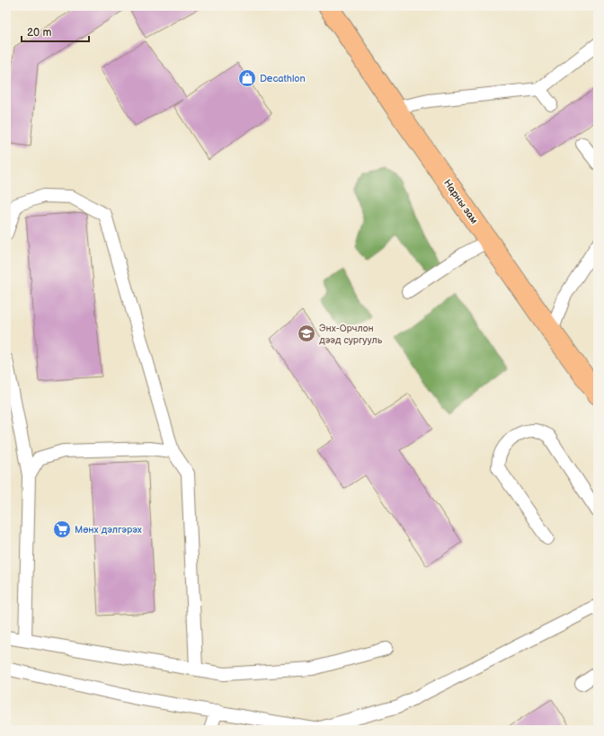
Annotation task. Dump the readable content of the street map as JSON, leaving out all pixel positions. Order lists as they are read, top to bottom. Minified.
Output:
{"streets":{"main road":["Нарны зам"]},"places":{"shop":["Decathlon"],"school or university":["Энх-Орчлон дээд сургууль"],"supermarket":["Мөнх дэлгэрэх"]},"scale_bar":"20 m"}
